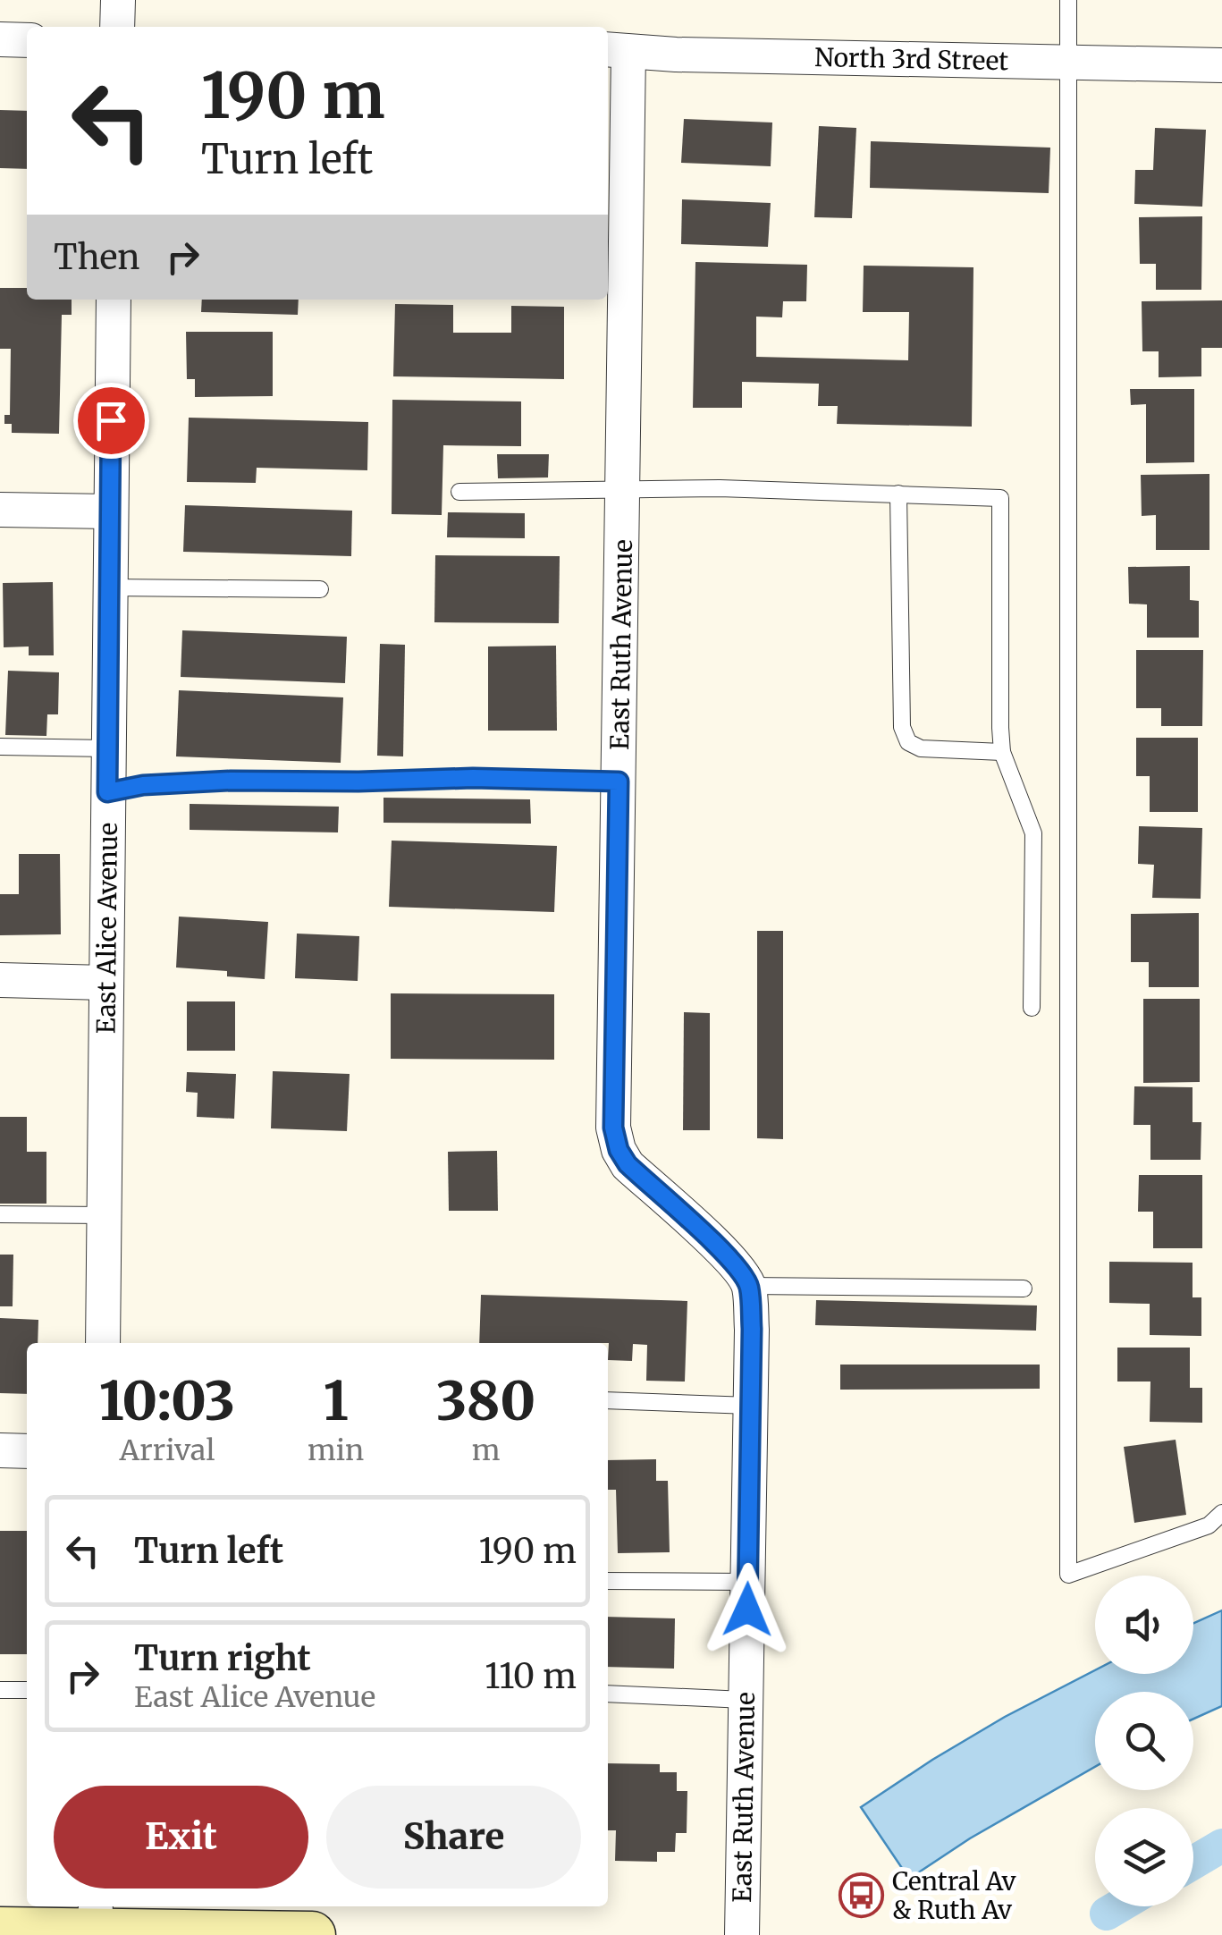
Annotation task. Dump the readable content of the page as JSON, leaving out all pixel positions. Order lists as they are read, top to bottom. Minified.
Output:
{"streets":{"street":["North 3rd Street","East Ruth Avenue","East Alice Avenue"]},"crossings":[["North 3rd Street","East Ruth Avenue"]],"places":{"bus stop":["Central Av & Ruth Av"]},"page":{"turn":["190 m","Turn left"],"then":"Then","eta":["10:03","Arrival","1","min","380","m"],"list":[{"name":"Turn left","value":"190 m"},{"name":"Turn right","note":"East Alice Avenue","value":"110 m"}],"buttons":["Exit","Share"]}}
